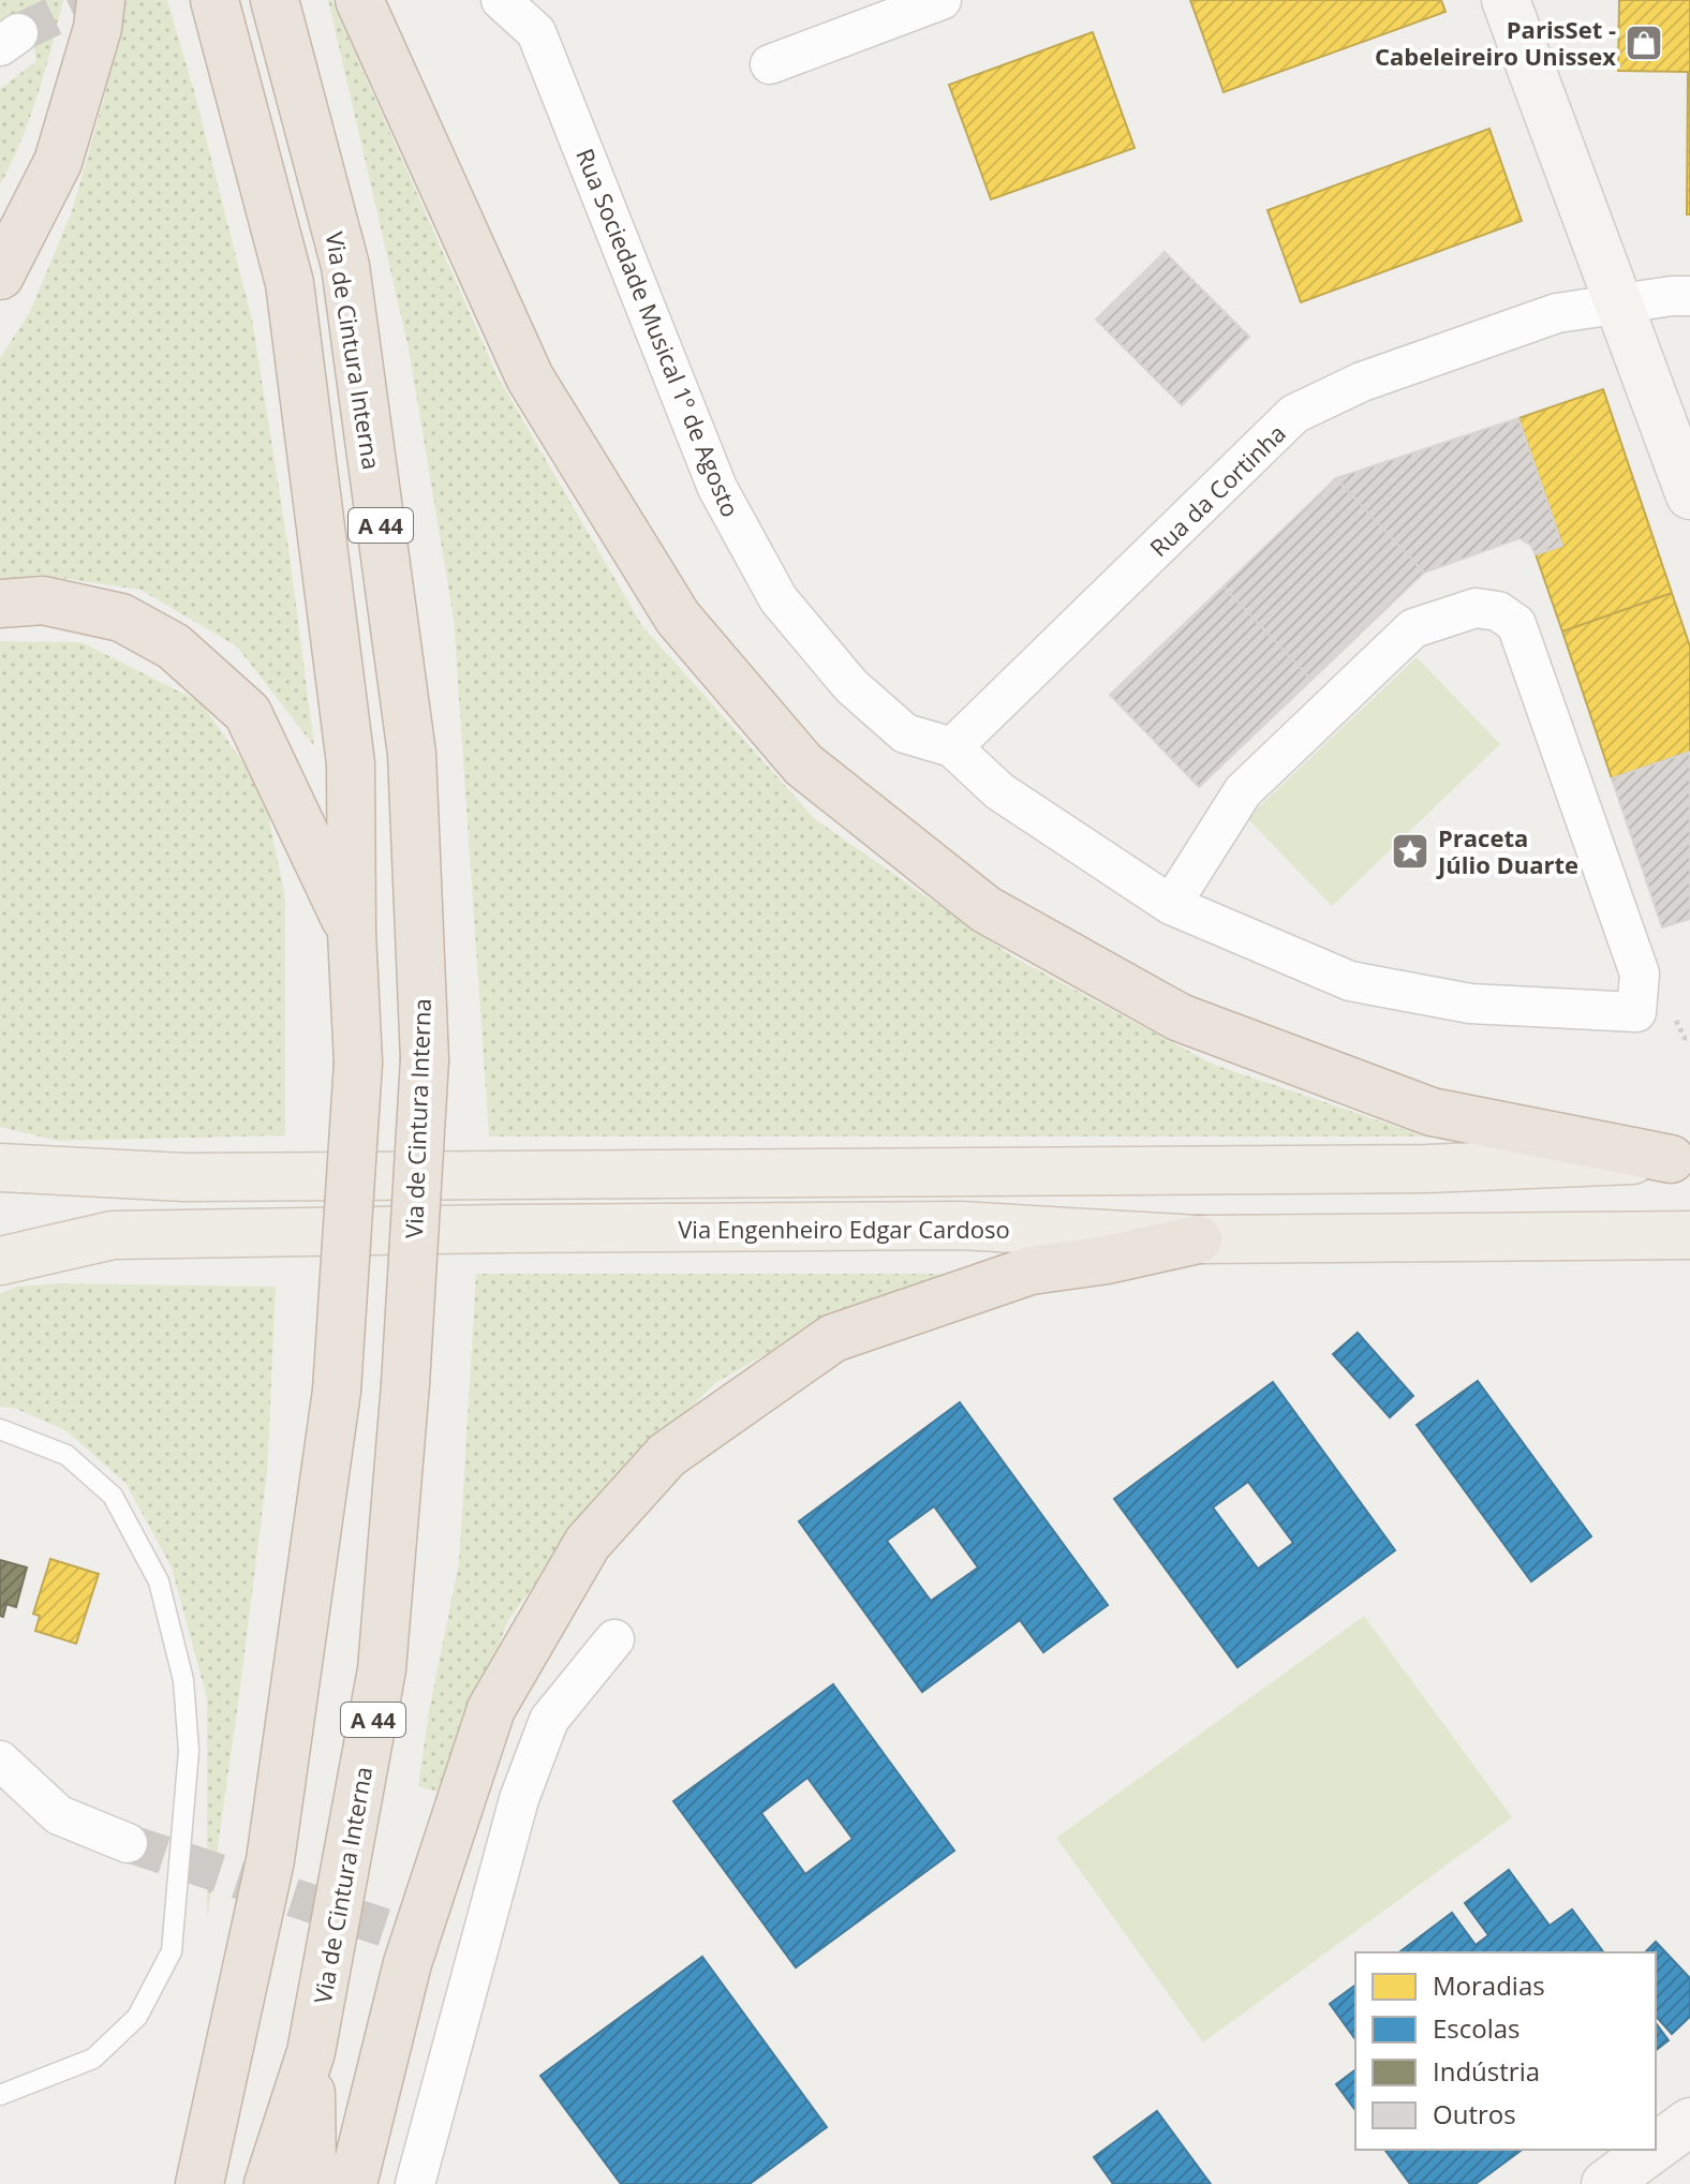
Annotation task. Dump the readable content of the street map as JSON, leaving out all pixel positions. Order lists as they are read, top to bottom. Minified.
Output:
{"streets":{"highway":["Via de Cintura Interna","A 44"],"main road":["Via Engenheiro Edgar Cardoso"],"street":["Rua Sociedade Musical 1º de Agosto","Rua da Cortinha"]},"crossings":[["Rua Sociedade Musical 1º de Agosto","Rua da Cortinha"]],"places":{"shop":["ParisSet - Cabeleireiro Unissex"],"place":["Praceta Júlio Duarte"]},"legend":["Moradias","Escolas","Indústria","Outros"]}
